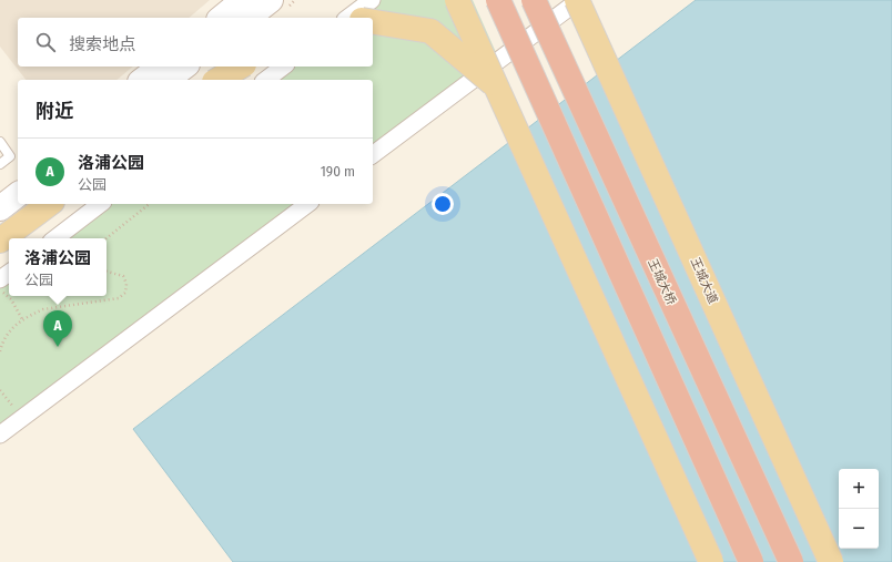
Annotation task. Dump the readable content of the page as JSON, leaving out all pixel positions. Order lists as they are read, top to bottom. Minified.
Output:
{"streets":{"highway":["王城大桥"],"main road":["王城大道"]},"page":{"search":"搜索地点","heading":"附近","list":[{"mark":"A","name":"洛浦公园","note":"公园","value":"190 m"}],"popup":["洛浦公园","公园"],"pins":"A","map_buttons":["+","−"]}}
